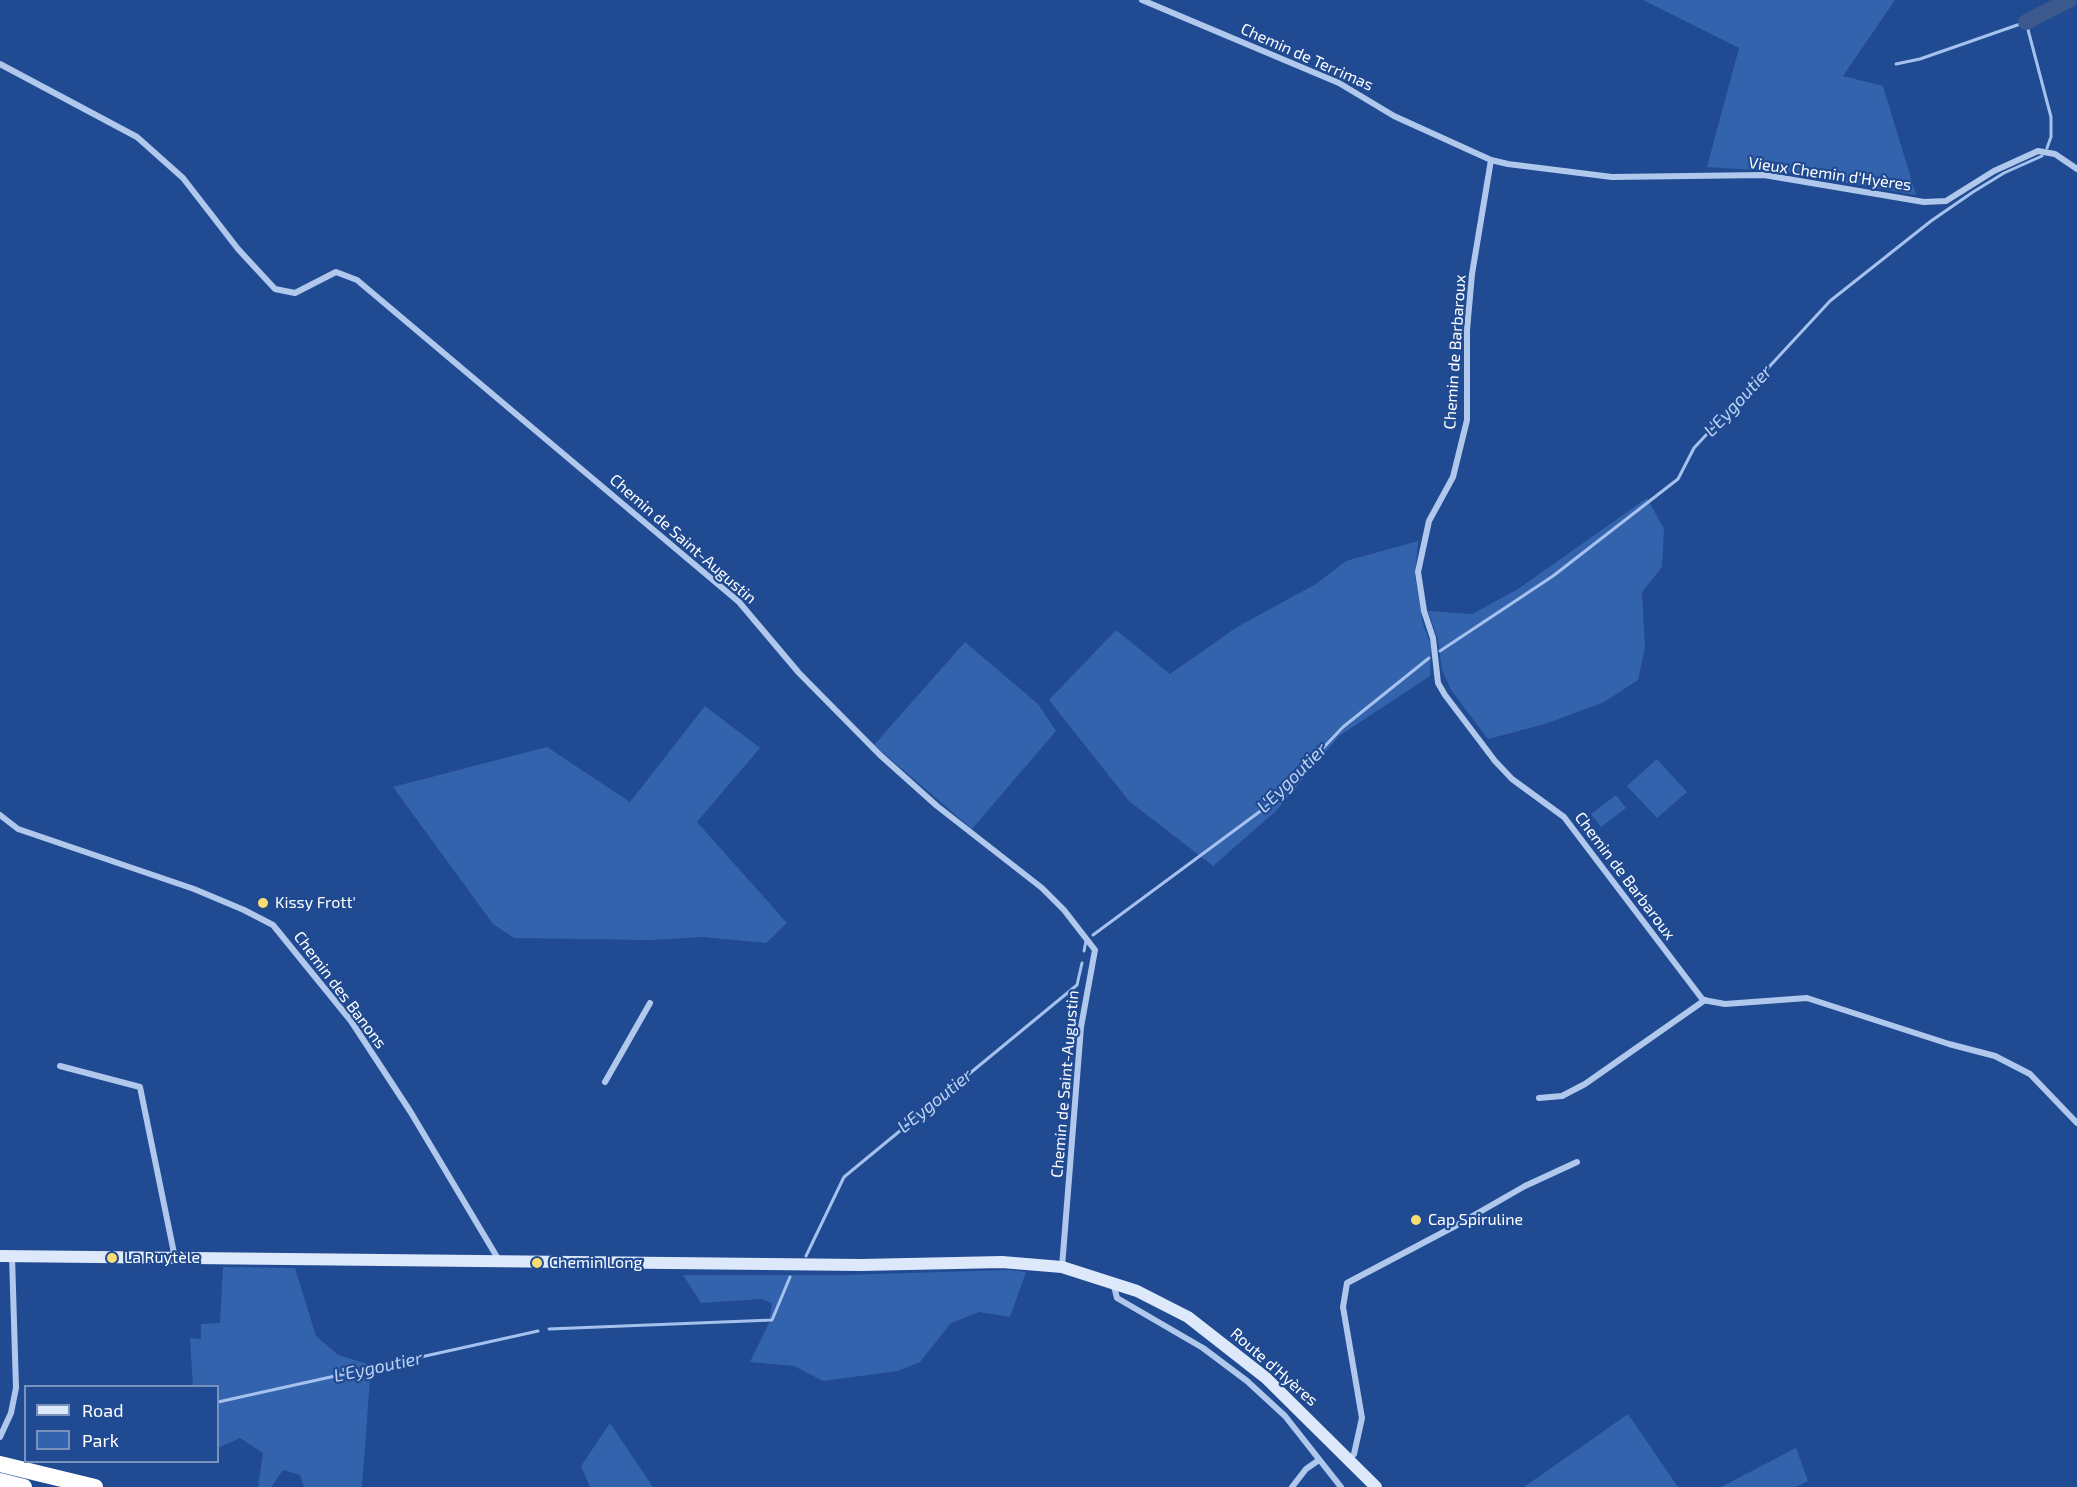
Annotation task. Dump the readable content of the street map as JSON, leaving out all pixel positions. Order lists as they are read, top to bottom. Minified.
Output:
{"streets":{"main road":["Route d'Hyères"],"street":["Chemin de Terrimas","Vieux Chemin d'Hyères","Chemin de Barbaroux","Chemin de Saint-Augustin","Chemin des Banons"]},"crossings":[["Chemin de Terrimas","Vieux Chemin d'Hyères"],["Chemin de Terrimas","Chemin de Barbaroux"],["Vieux Chemin d'Hyères","Chemin de Barbaroux"]],"water":["L'Eygoutier"],"places":["Kissy Frott'","Cap Spiruline","La Ruytèle","Chemin Long"],"legend":["Road","Park"]}
